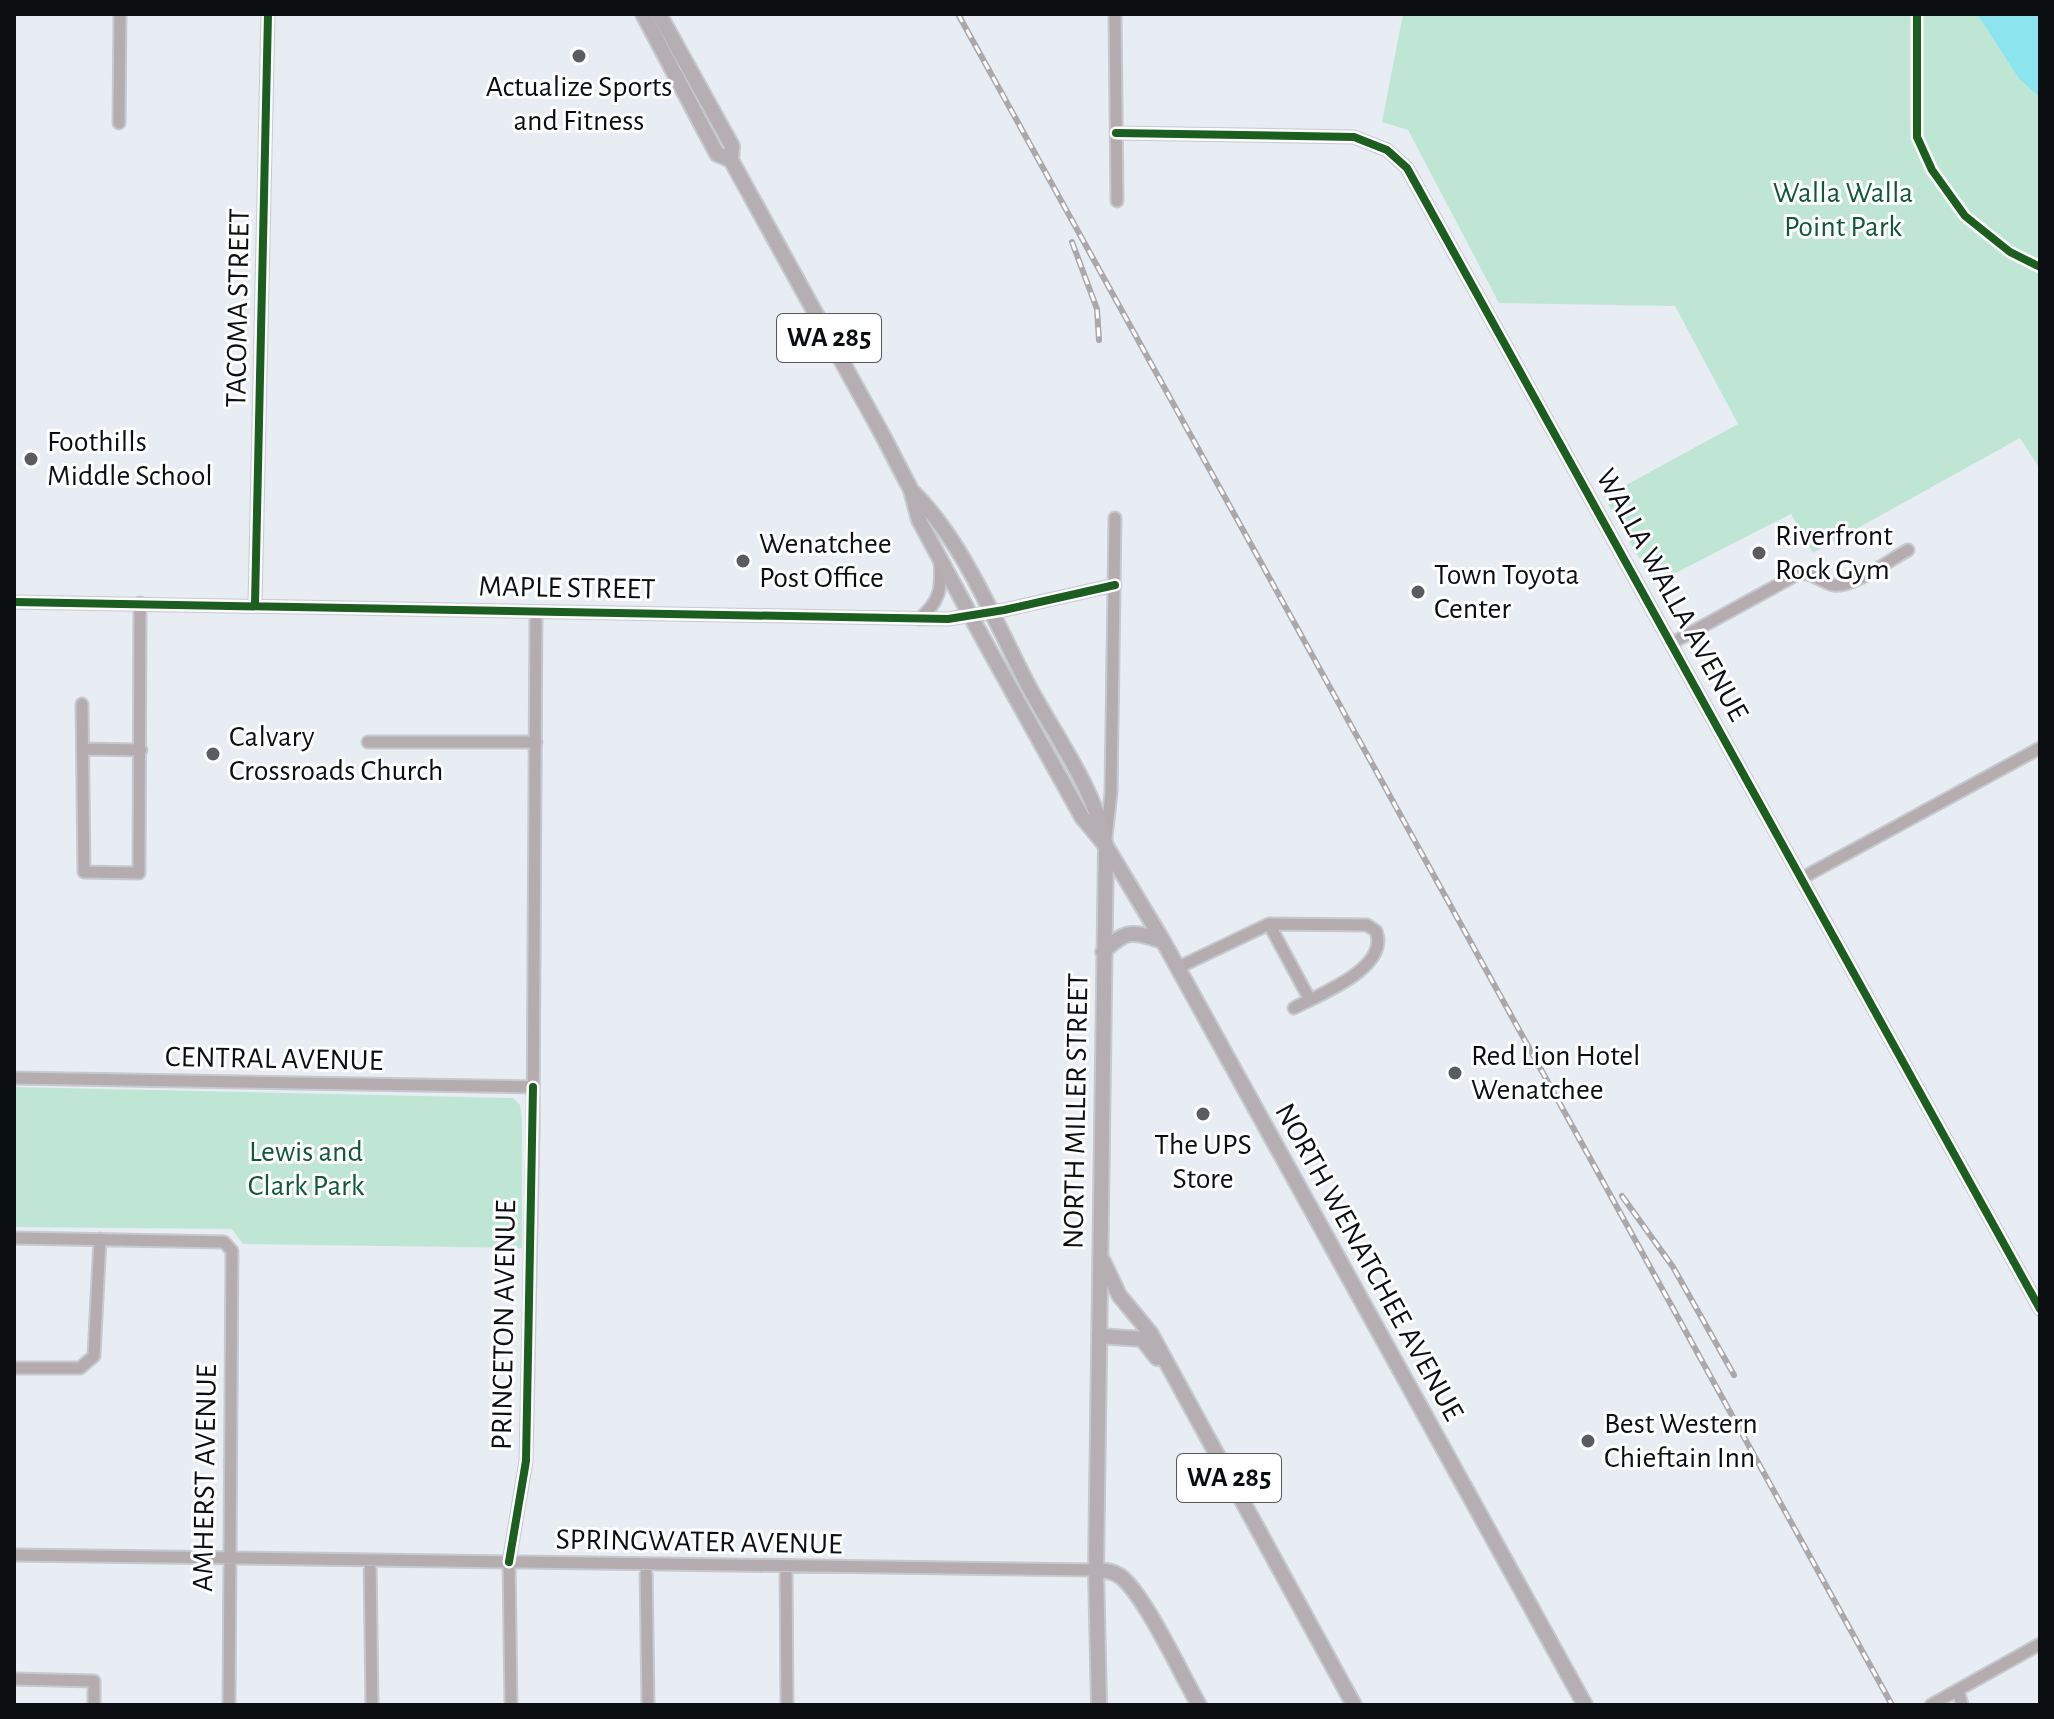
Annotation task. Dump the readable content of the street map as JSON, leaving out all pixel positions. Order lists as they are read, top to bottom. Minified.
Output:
{"streets":{"main road":["WA 285","NORTH MILLER STREET","NORTH WENATCHEE AVENUE"],"street":["TACOMA STREET","MAPLE STREET","WALLA WALLA AVENUE","CENTRAL AVENUE","PRINCETON AVENUE","AMHERST AVENUE","SPRINGWATER AVENUE"]},"crossings":[["TACOMA STREET","MAPLE STREET"],["WA 285","MAPLE STREET"],["WA 285","NORTH MILLER STREET"],["WA 285","NORTH WENATCHEE AVENUE"],["MAPLE STREET","NORTH MILLER STREET"],["MAPLE STREET","NORTH WENATCHEE AVENUE"],["MAPLE STREET","PRINCETON AVENUE"],["CENTRAL AVENUE","PRINCETON AVENUE"],["NORTH MILLER STREET","NORTH WENATCHEE AVENUE"],["NORTH MILLER STREET","SPRINGWATER AVENUE"],["PRINCETON AVENUE","SPRINGWATER AVENUE"],["AMHERST AVENUE","SPRINGWATER AVENUE"]],"parks":["Walla Walla Point Park","Lewis and Clark Park"],"places":["Actualize Sports and Fitness","Foothills Middle School","Riverfront Rock Gym","Wenatchee Post Office","Town Toyota Center","Calvary Crossroads Church","Red Lion Hotel Wenatchee","The UPS Store","Best Western Chieftain Inn"]}
